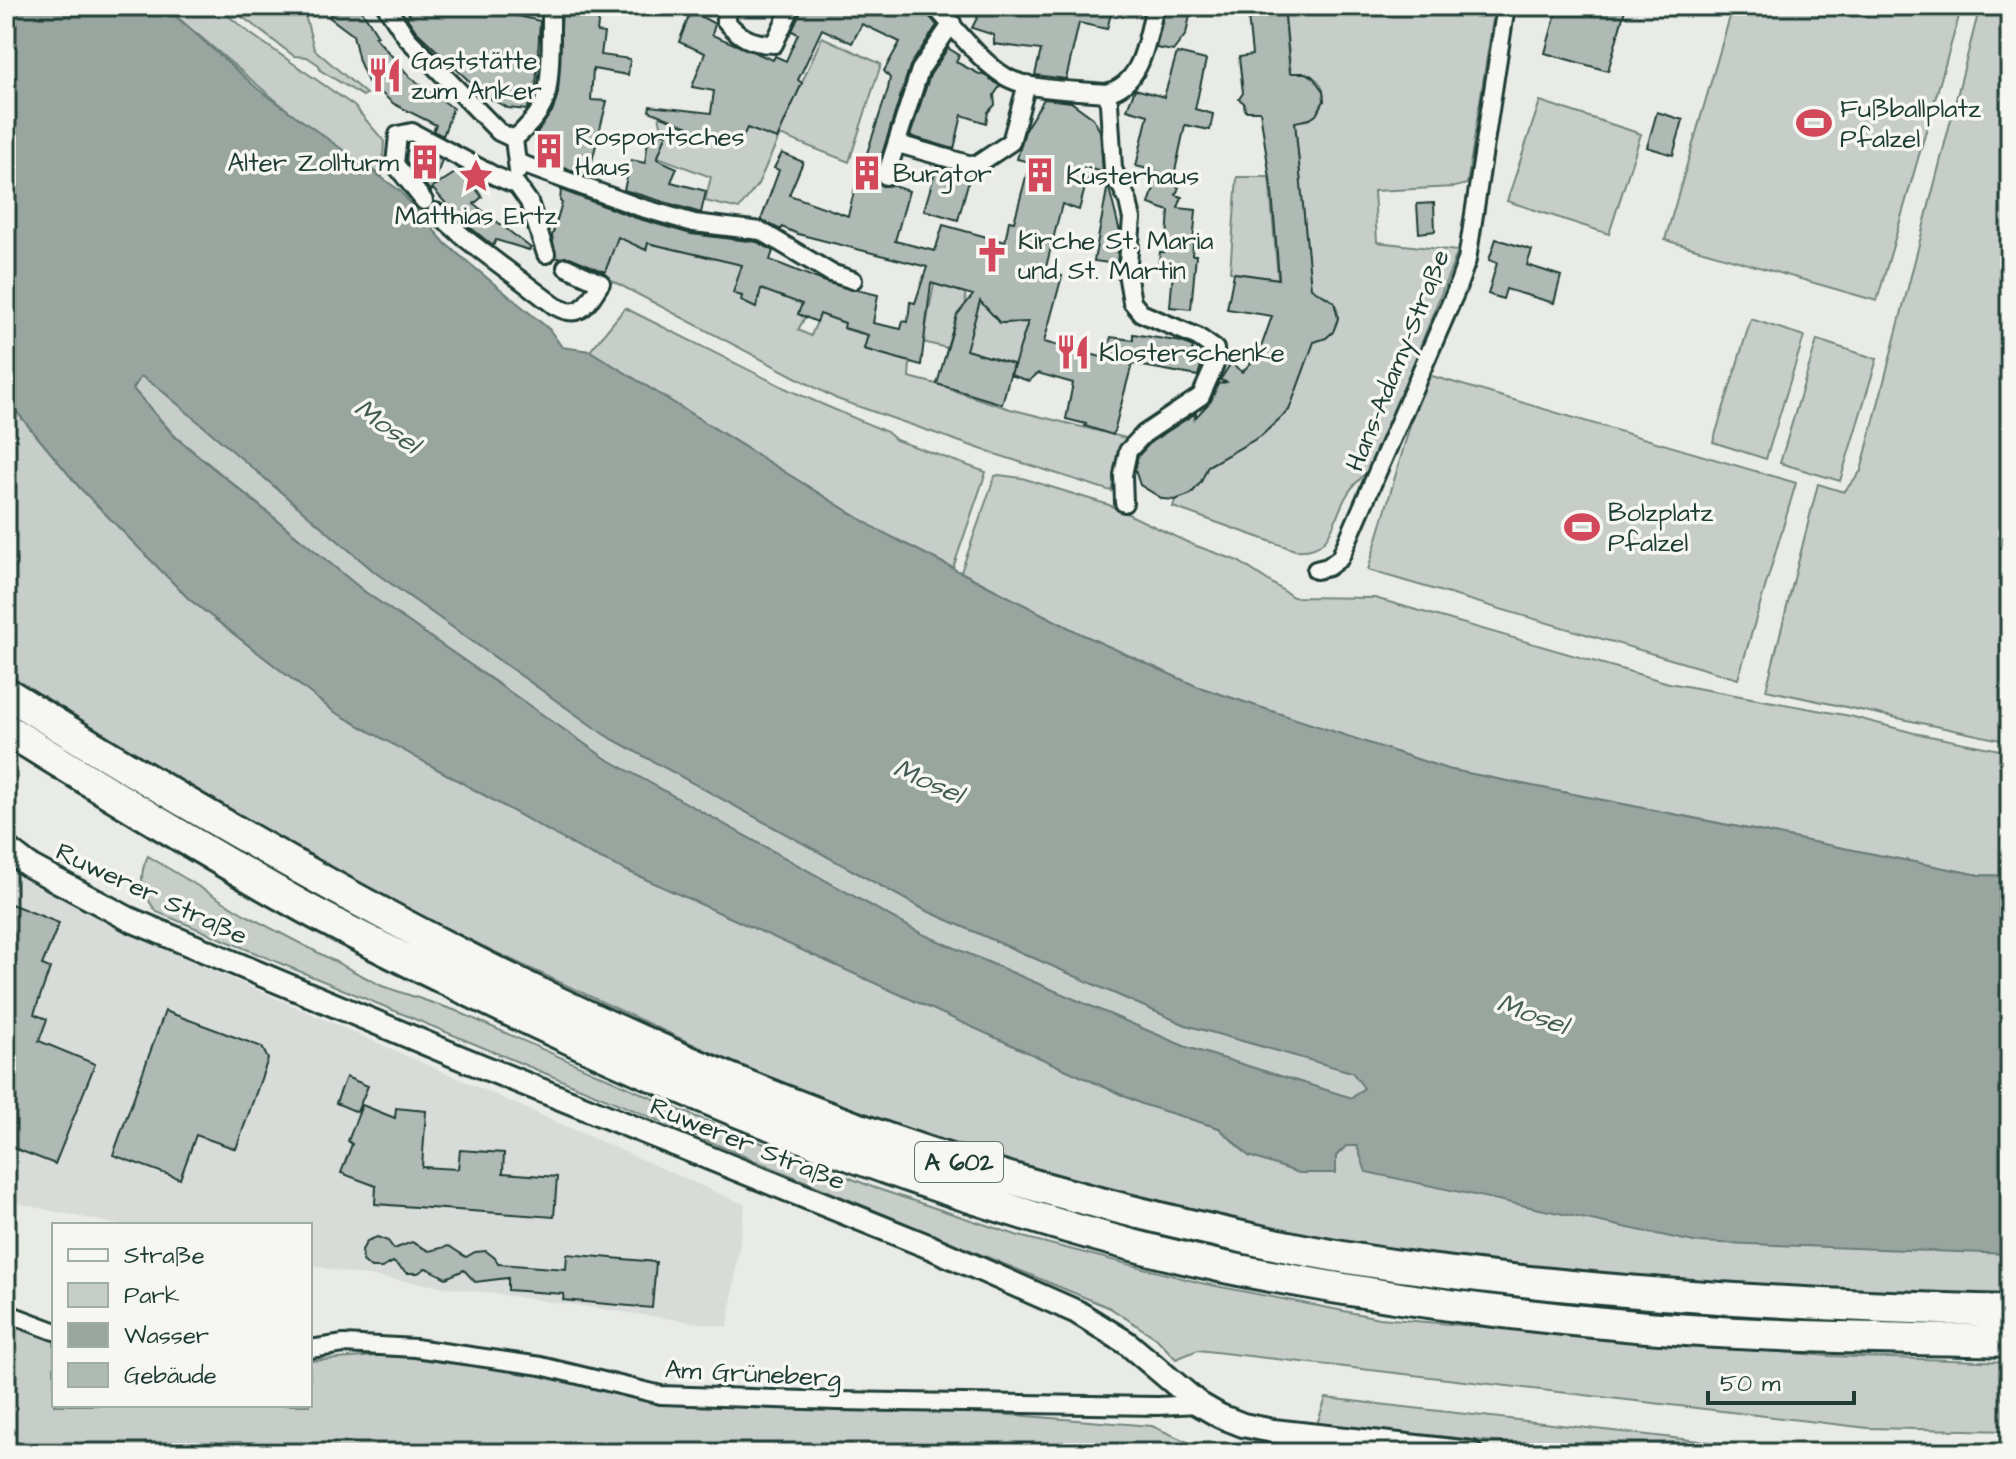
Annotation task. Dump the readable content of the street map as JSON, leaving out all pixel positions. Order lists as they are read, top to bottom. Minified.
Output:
{"streets":{"highway":["A 602"],"main road":["Ruwerer Straße"],"street":["Hans-Adamy-Straße","Am Grüneberg"]},"crossings":[["Ruwerer Straße","Am Grüneberg"]],"water":["Mosel"],"places":{"restaurant":["Gaststätte zum Anker","Klosterschenke"],"sports":["Fußballplatz Pfalzel","Bolzplatz Pfalzel"],"building":["Rosportsches Haus","Alter Zollturm","Burgtor","Küsterhaus"],"place":["Matthias Ertz"],"church":["Kirche St. Maria und St. Martin"]},"legend":["Straße","Park","Wasser","Gebäude"],"scale_bar":"50 m"}
